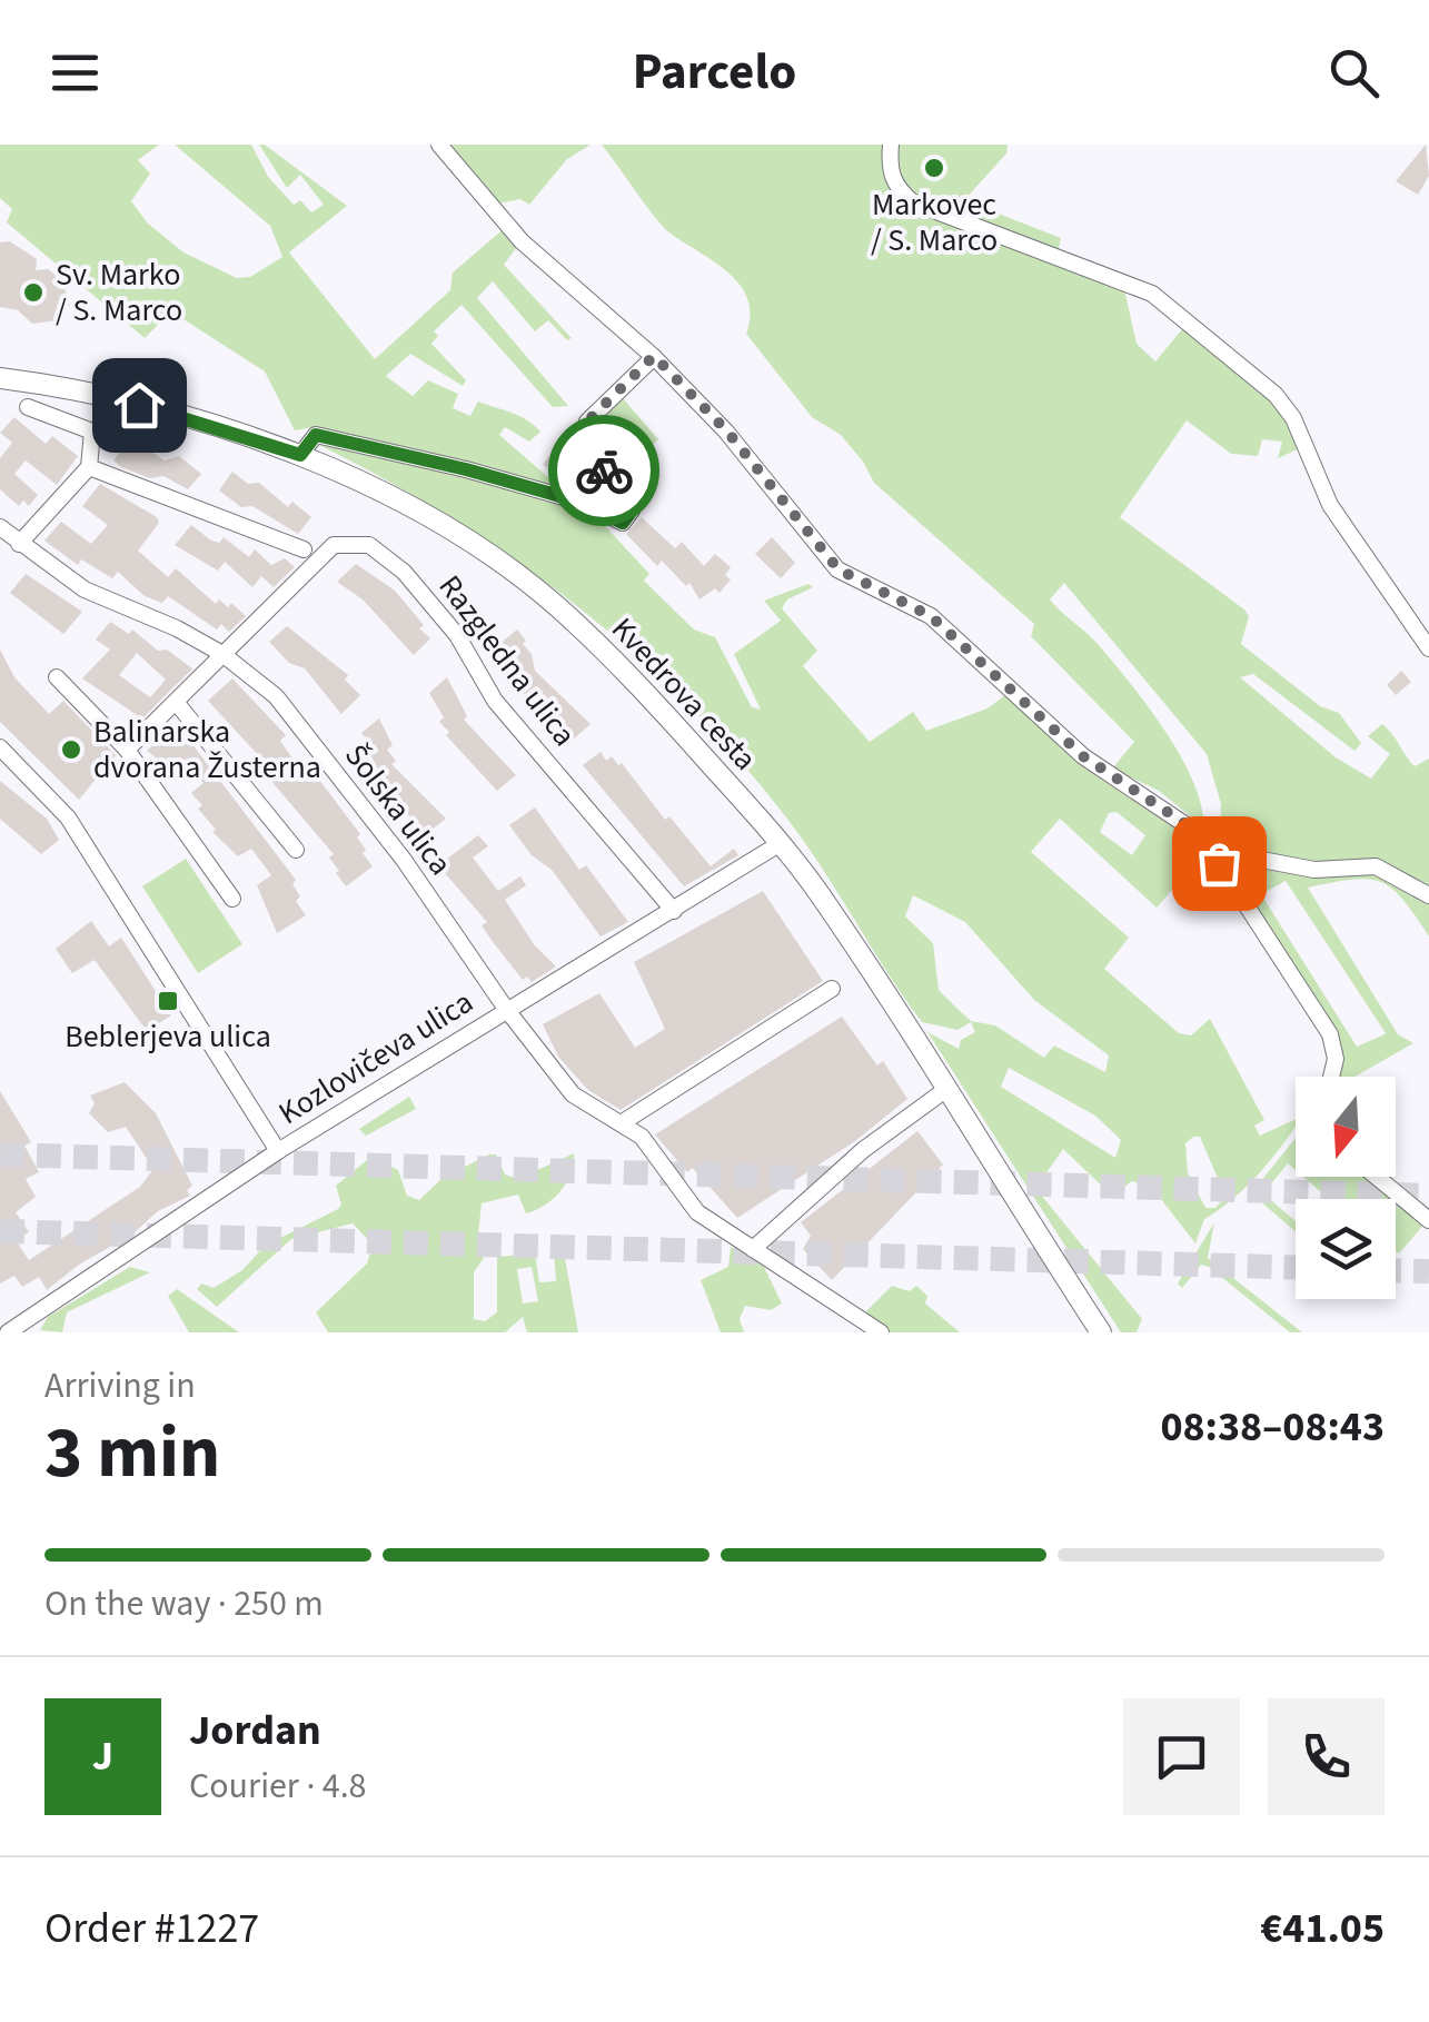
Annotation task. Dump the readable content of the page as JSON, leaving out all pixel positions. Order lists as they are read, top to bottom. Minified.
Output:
{"streets":{"street":["Razgledna ulica","Kvedrova cesta","Šolska ulica","Kozlovičeva ulica"]},"crossings":[["Razgledna ulica","Šolska ulica"],["Razgledna ulica","Kozlovičeva ulica"],["Kvedrova cesta","Kozlovičeva ulica"],["Šolska ulica","Kozlovičeva ulica"]],"places":{"other":["Markovec / S. Marco","Sv. Marko / S. Marco","Balinarska dvorana Žusterna"],"transit":["Beblerjeva ulica"]},"north":"bottom","page":{"header":"Parcelo","heading":["3 min","Arriving in","08:38–08:43"],"panel":["Jordan","Courier · 4.8","Order #1227","€41.05"],"bar":"On the way · 250 m","round":"J"}}
